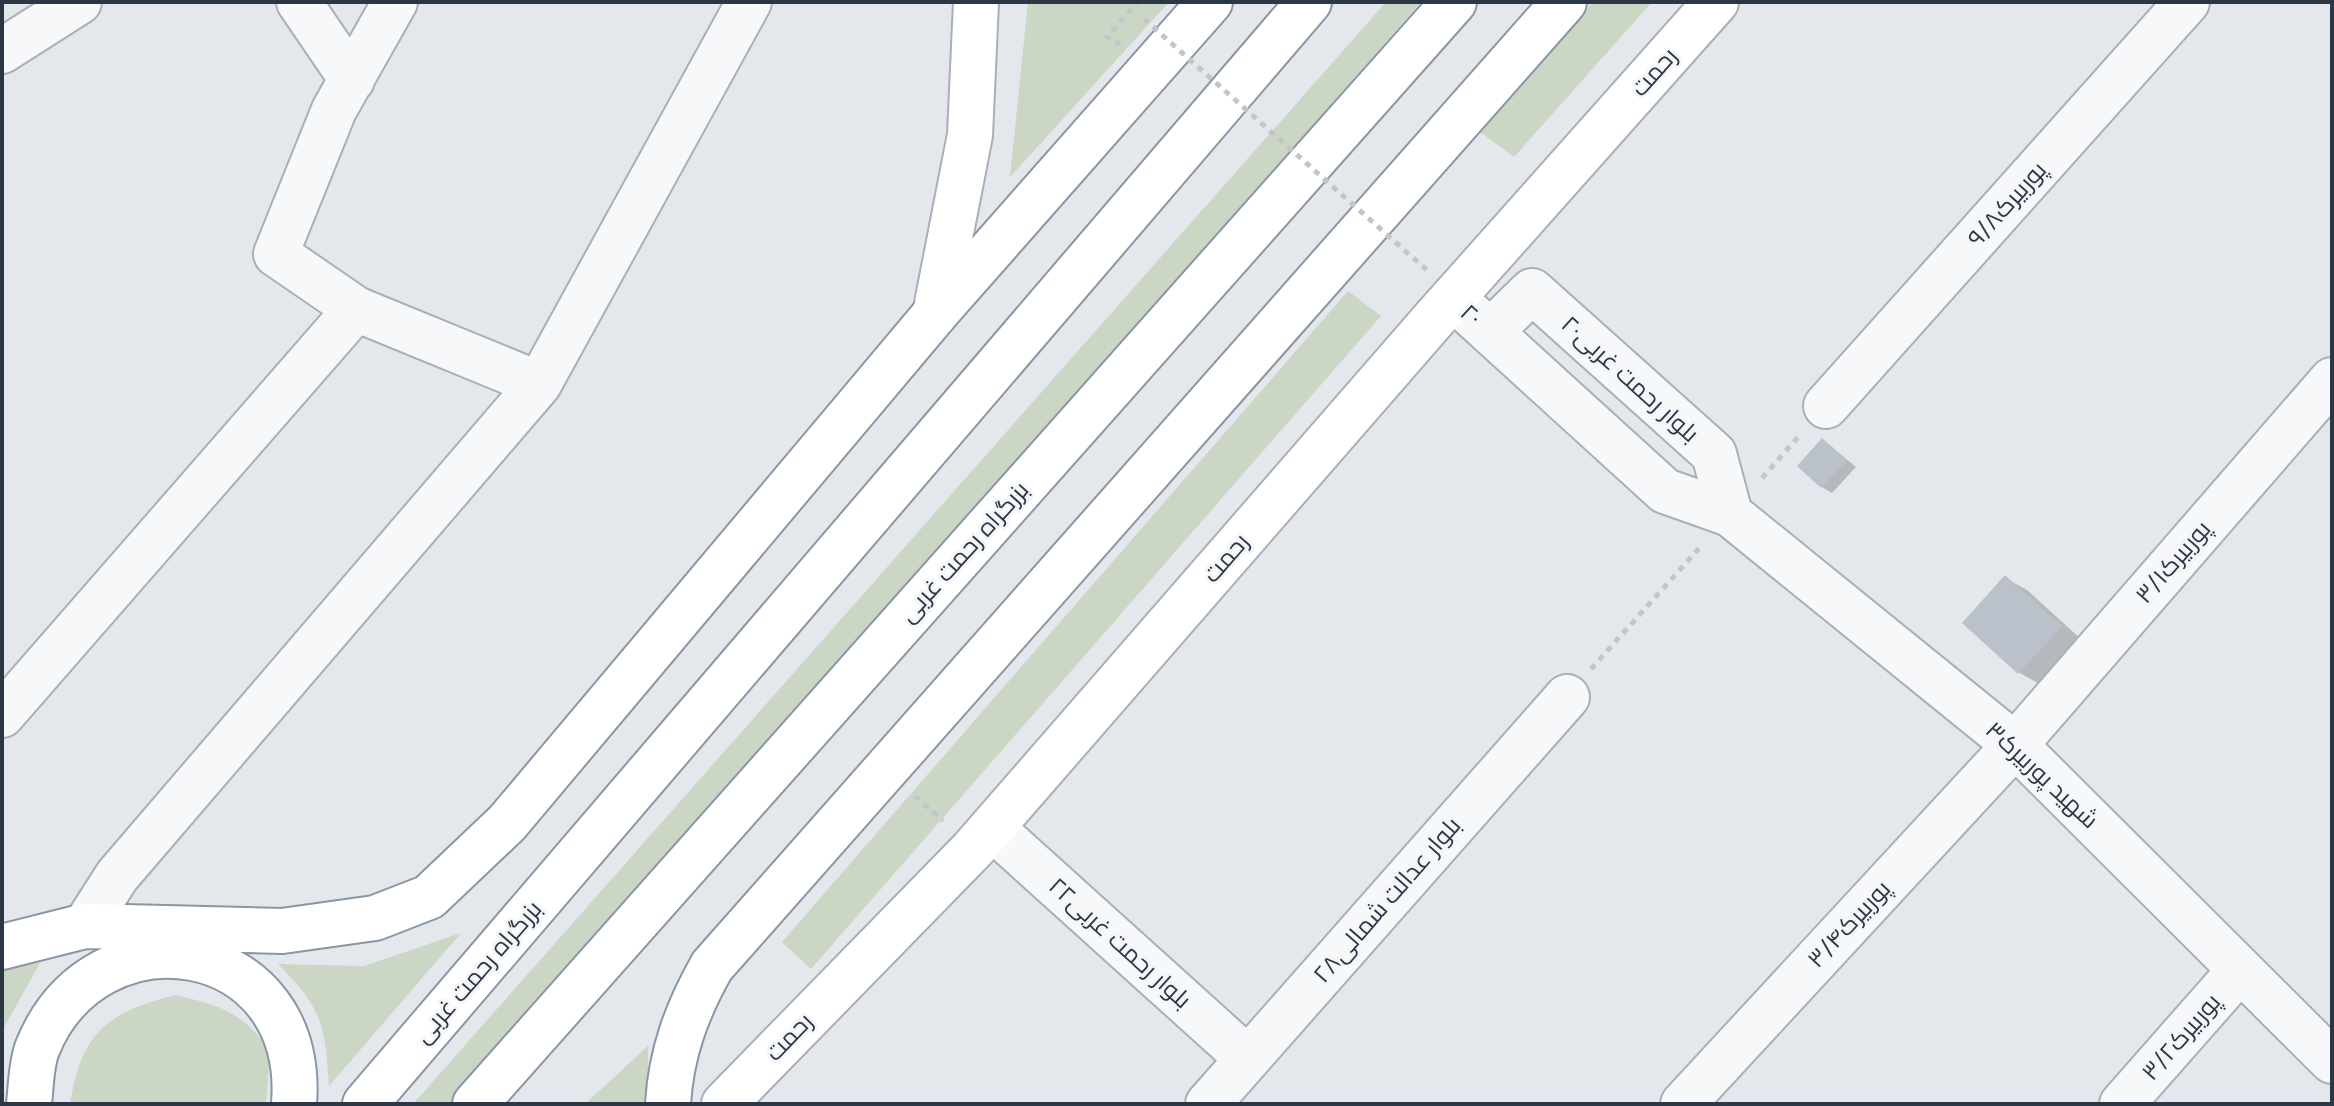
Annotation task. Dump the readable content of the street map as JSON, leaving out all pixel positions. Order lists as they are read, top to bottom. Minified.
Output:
{"streets":{"main road":["رحمت","بزرگراه رحمت غربی"],"street":["پوربیرک۹/۸","۲۰","بلوار رحمت غربی۲۰","پوربیرک۳/۱","شهید پوربیرک۳","بلوار عدالت شمالی۲۸","پوربیرک۳/۴","بلوار رحمت غربی۲۲","پوربیرک۳/۲"]},"crossings":[["رحمت","۲۰"],["رحمت","بلوار رحمت غربی۲۲"],["۲۰","بلوار رحمت غربی۲۰"],["بلوار رحمت غربی۲۰","شهید پوربیرک۳"],["پوربیرک۳/۱","شهید پوربیرک۳"],["پوربیرک۳/۱","پوربیرک۳/۴"],["شهید پوربیرک۳","پوربیرک۳/۴"],["شهید پوربیرک۳","پوربیرک۳/۲"],["بلوار عدالت شمالی۲۸","بلوار رحمت غربی۲۲"]]}
